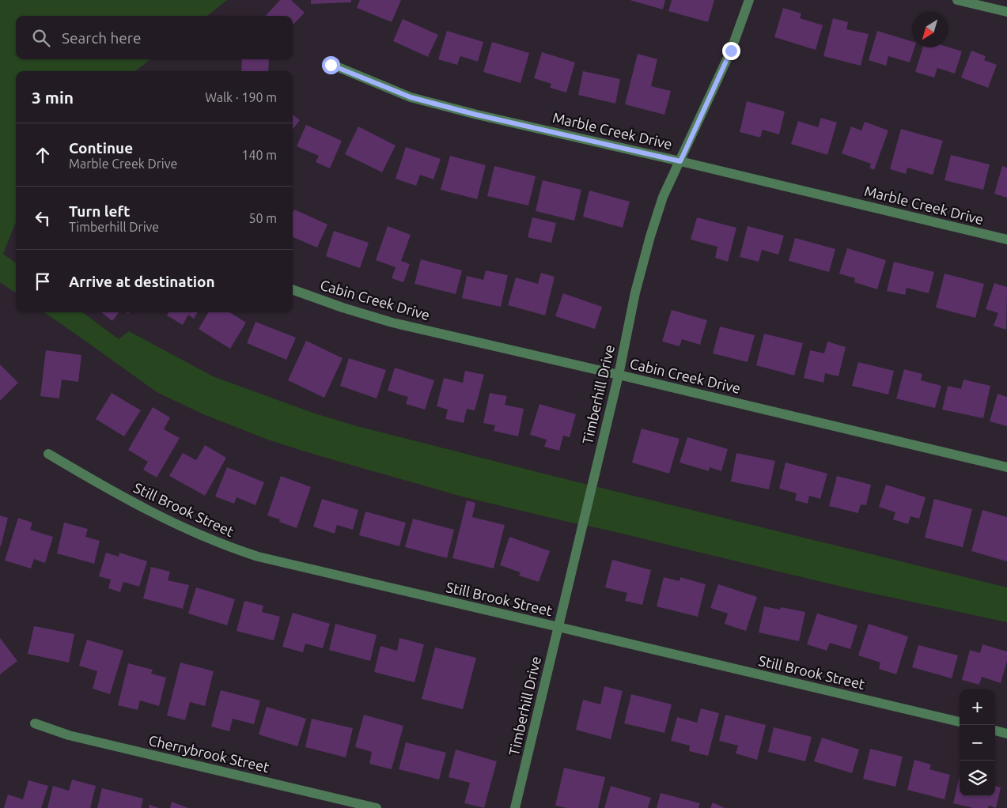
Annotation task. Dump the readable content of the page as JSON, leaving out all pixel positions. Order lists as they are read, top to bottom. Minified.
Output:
{"streets":{"street":["Marble Creek Drive","Cabin Creek Drive","Timberhill Drive","Still Brook Street","Cherrybrook Street"]},"crossings":[["Marble Creek Drive","Timberhill Drive"],["Cabin Creek Drive","Timberhill Drive"],["Timberhill Drive","Still Brook Street"]],"north":"bottom left","page":{"search":"Search here","heading":["3 min","Walk · 190 m"],"list":[["Continue","Marble Creek Drive","140 m"],["Turn left","Timberhill Drive","50 m"],"Arrive at destination"],"map_buttons":["+","−"]}}
